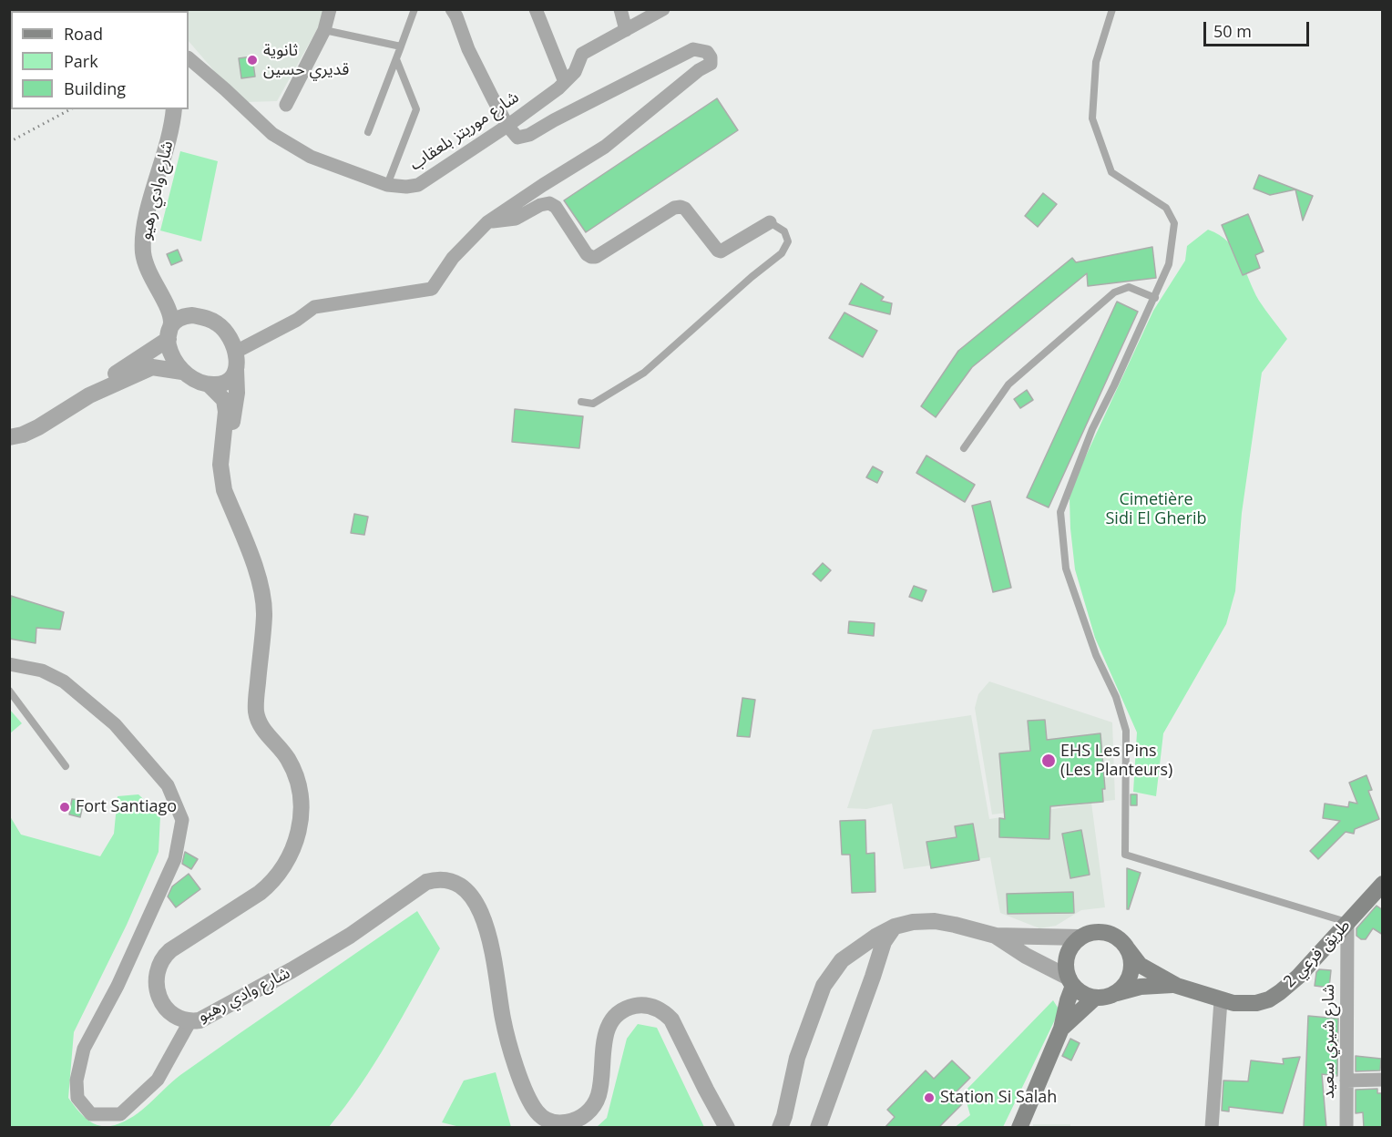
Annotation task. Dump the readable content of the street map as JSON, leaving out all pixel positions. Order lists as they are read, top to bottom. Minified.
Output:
{"streets":{"main road":["طريق فرعي 2"],"street":["شارع موريتز بلعقاب","شارع وادي رهيو","شارع شيري سعيد"]},"crossings":[["طريق فرعي 2","شارع شيري سعيد"]],"parks":["Cimetière Sidi El Gherib"],"places":["ثانوية قديري حسين","EHS Les Pins (Les Planteurs)","Fort Santiago","Station Si Salah"],"legend":["Road","Park","Building"],"scale_bar":"50 m"}
